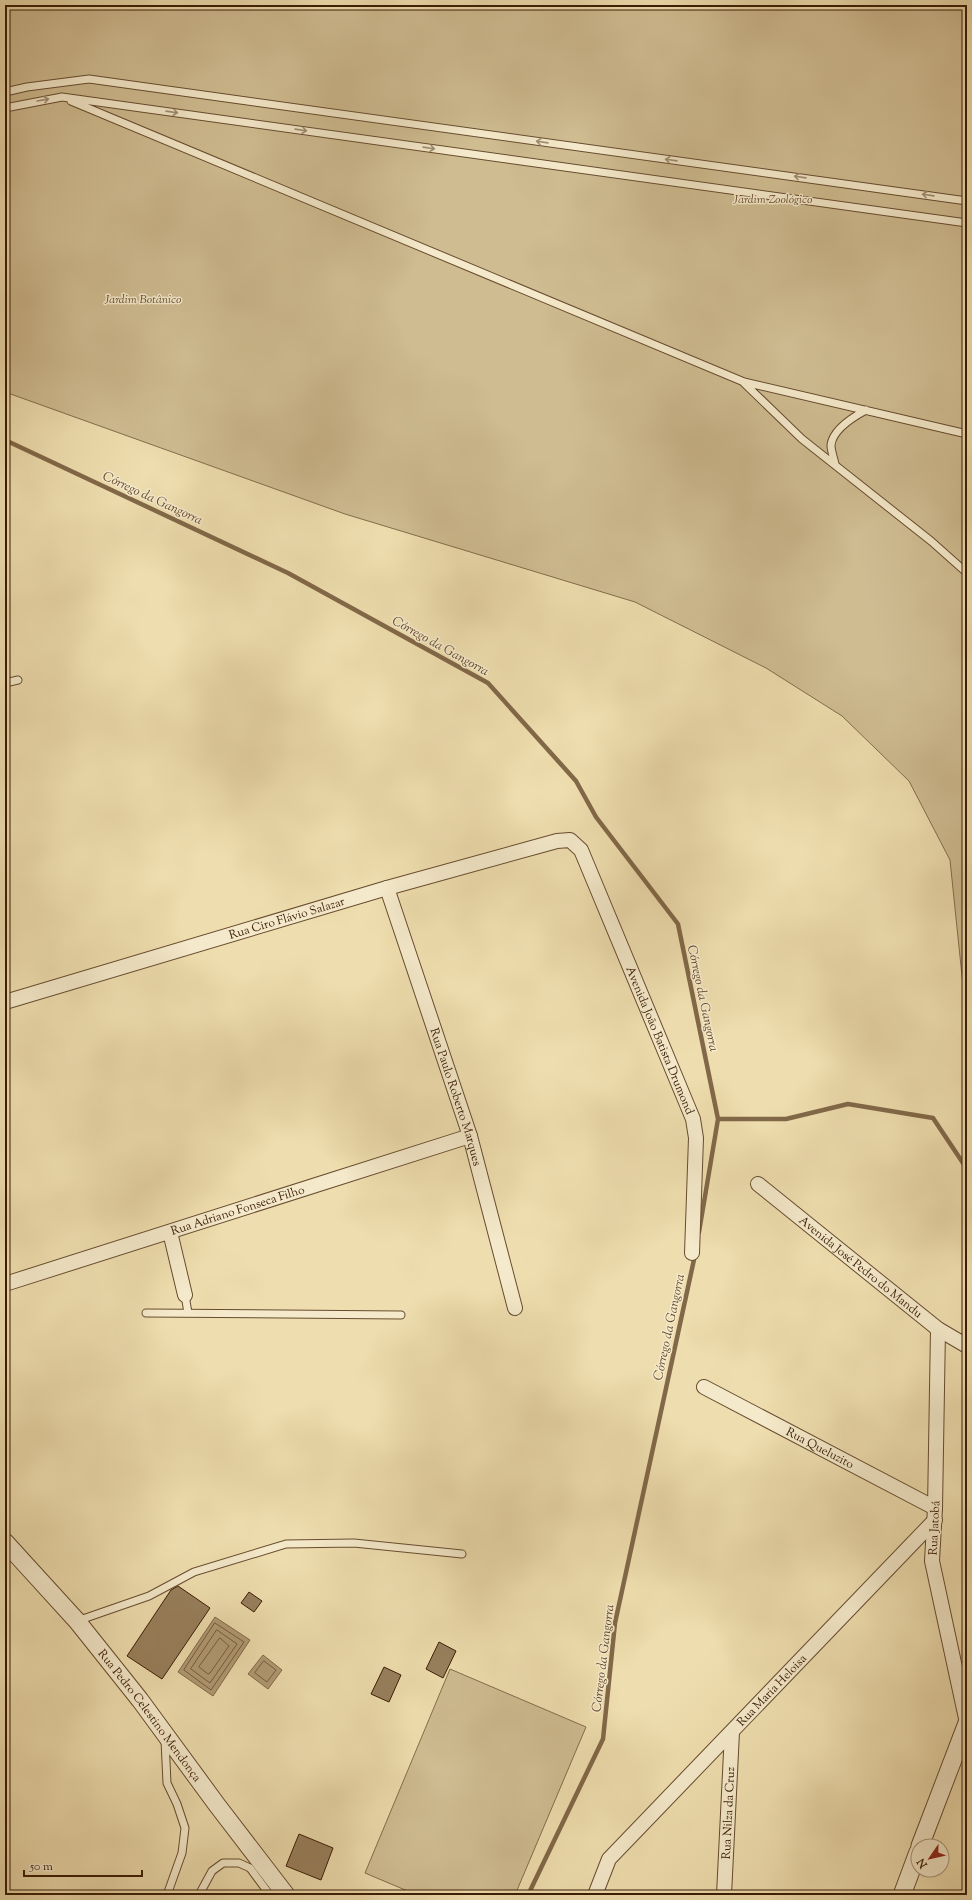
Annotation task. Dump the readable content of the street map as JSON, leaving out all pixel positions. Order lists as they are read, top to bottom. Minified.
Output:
{"streets":{"street":["Rua Ciro Flávio Salazar","Avenida João Batista Drumond","Rua Paulo Roberto Marques","Rua Adriano Fonseca Filho","Avenida José Pedro do Mandu","Rua Queluzito","Rua Jatobá","Rua Maria Heloisa","Rua Pedro Celestino Mendonça","Rua Nilza da Cruz"]},"crossings":[["Rua Ciro Flávio Salazar","Avenida João Batista Drumond"],["Rua Ciro Flávio Salazar","Rua Paulo Roberto Marques"],["Rua Paulo Roberto Marques","Rua Adriano Fonseca Filho"],["Avenida José Pedro do Mandu","Rua Jatobá"],["Rua Queluzito","Rua Jatobá"],["Rua Queluzito","Rua Maria Heloisa"],["Rua Jatobá","Rua Maria Heloisa"],["Rua Maria Heloisa","Rua Nilza da Cruz"]],"water":["Córrego da Gangorra"],"parks":["Jardim Zoológico","Jardim Botânico"],"scale_bar":"50 m","north":"bottom left"}
